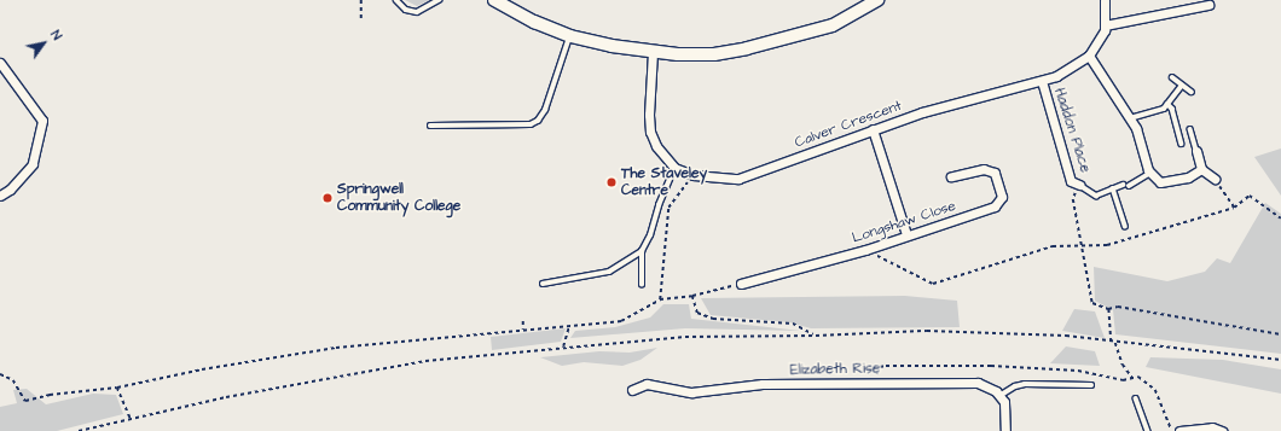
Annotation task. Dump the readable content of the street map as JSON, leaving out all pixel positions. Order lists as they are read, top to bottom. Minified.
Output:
{"streets":{"street":["Calver Crescent","Haddon Place","Longshaw Close","Elizabeth Rise"]},"crossings":[["Calver Crescent","Haddon Place"]],"places":["The Staveley Centre","Springwell Community College"],"north":"top right"}
